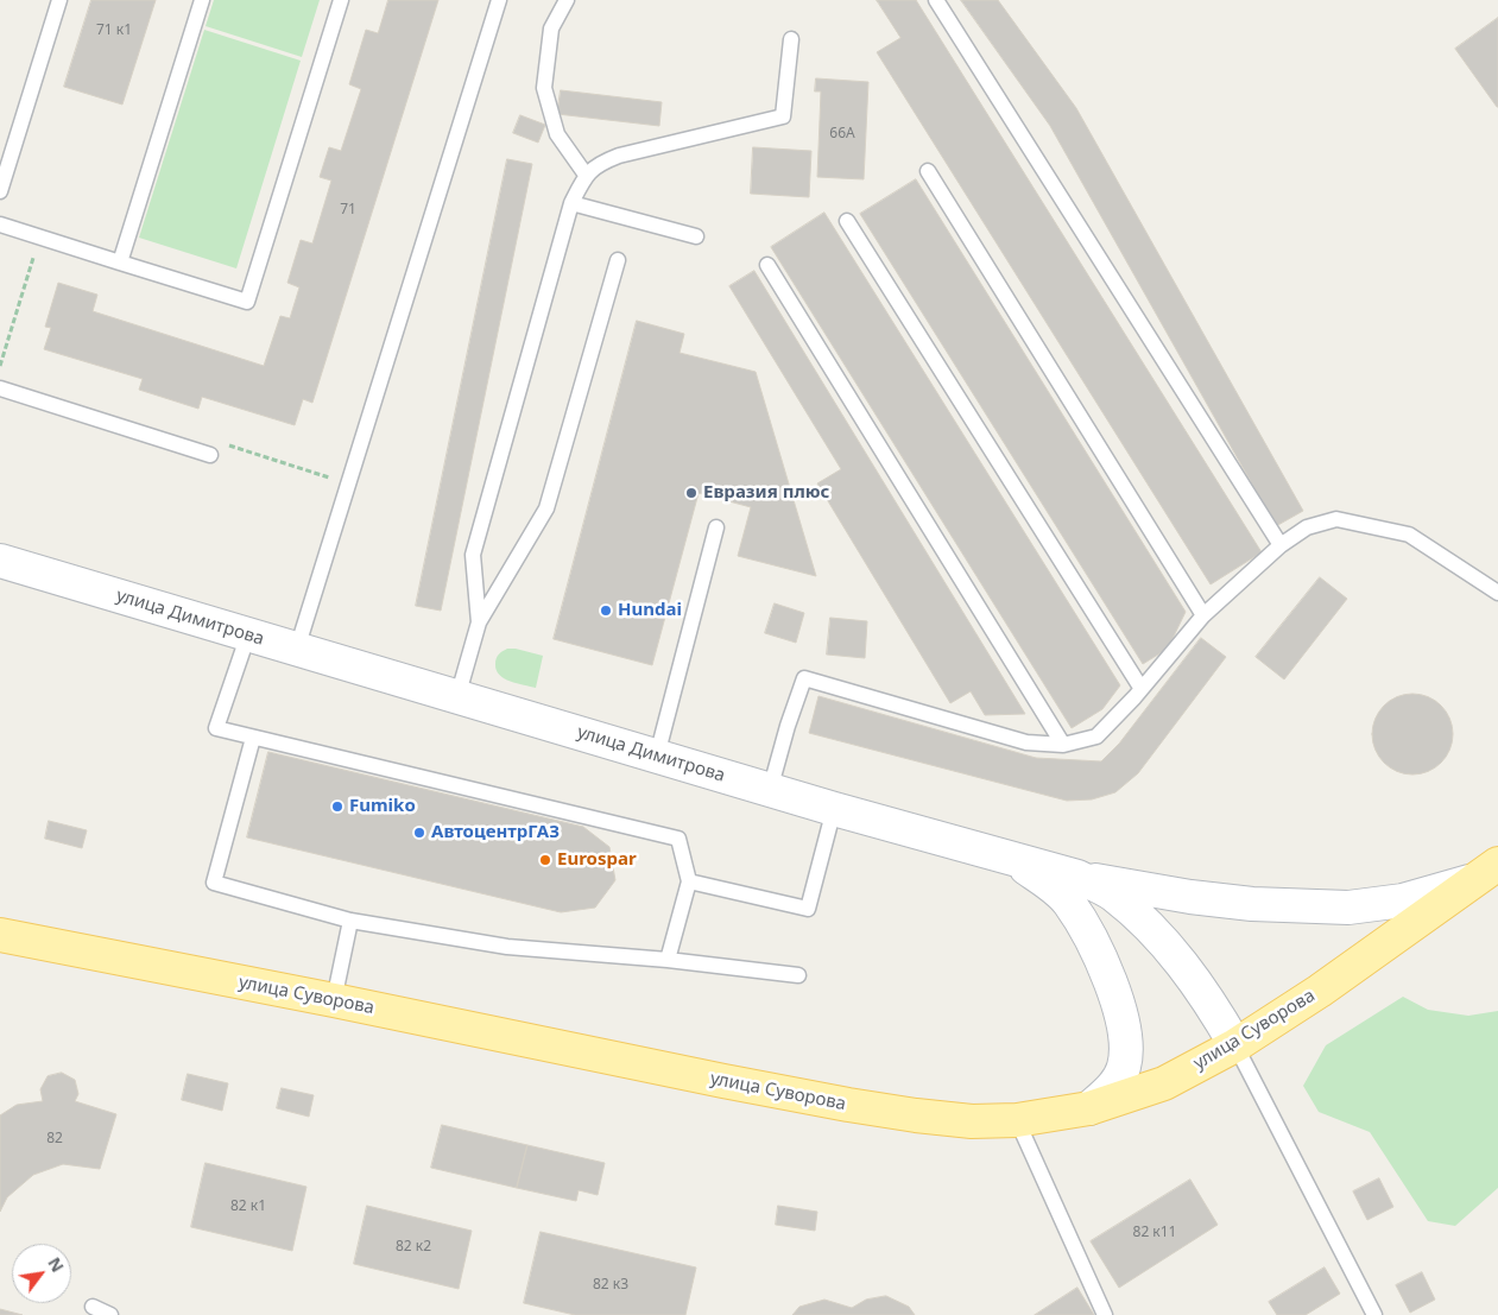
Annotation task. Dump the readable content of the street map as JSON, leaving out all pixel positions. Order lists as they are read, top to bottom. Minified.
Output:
{"streets":{"main road":["улица Димитрова","улица Суворова"]},"crossings":[["улица Димитрова","улица Суворова"]],"places":["Евразия плюс","Hundai","Fumiko","АвтоцентрГАЗ","Eurospar"],"house_numbers":["71 к1","66А","71","82","82 к1","82 к11","82 к2","82 к3"],"north":"top right"}
